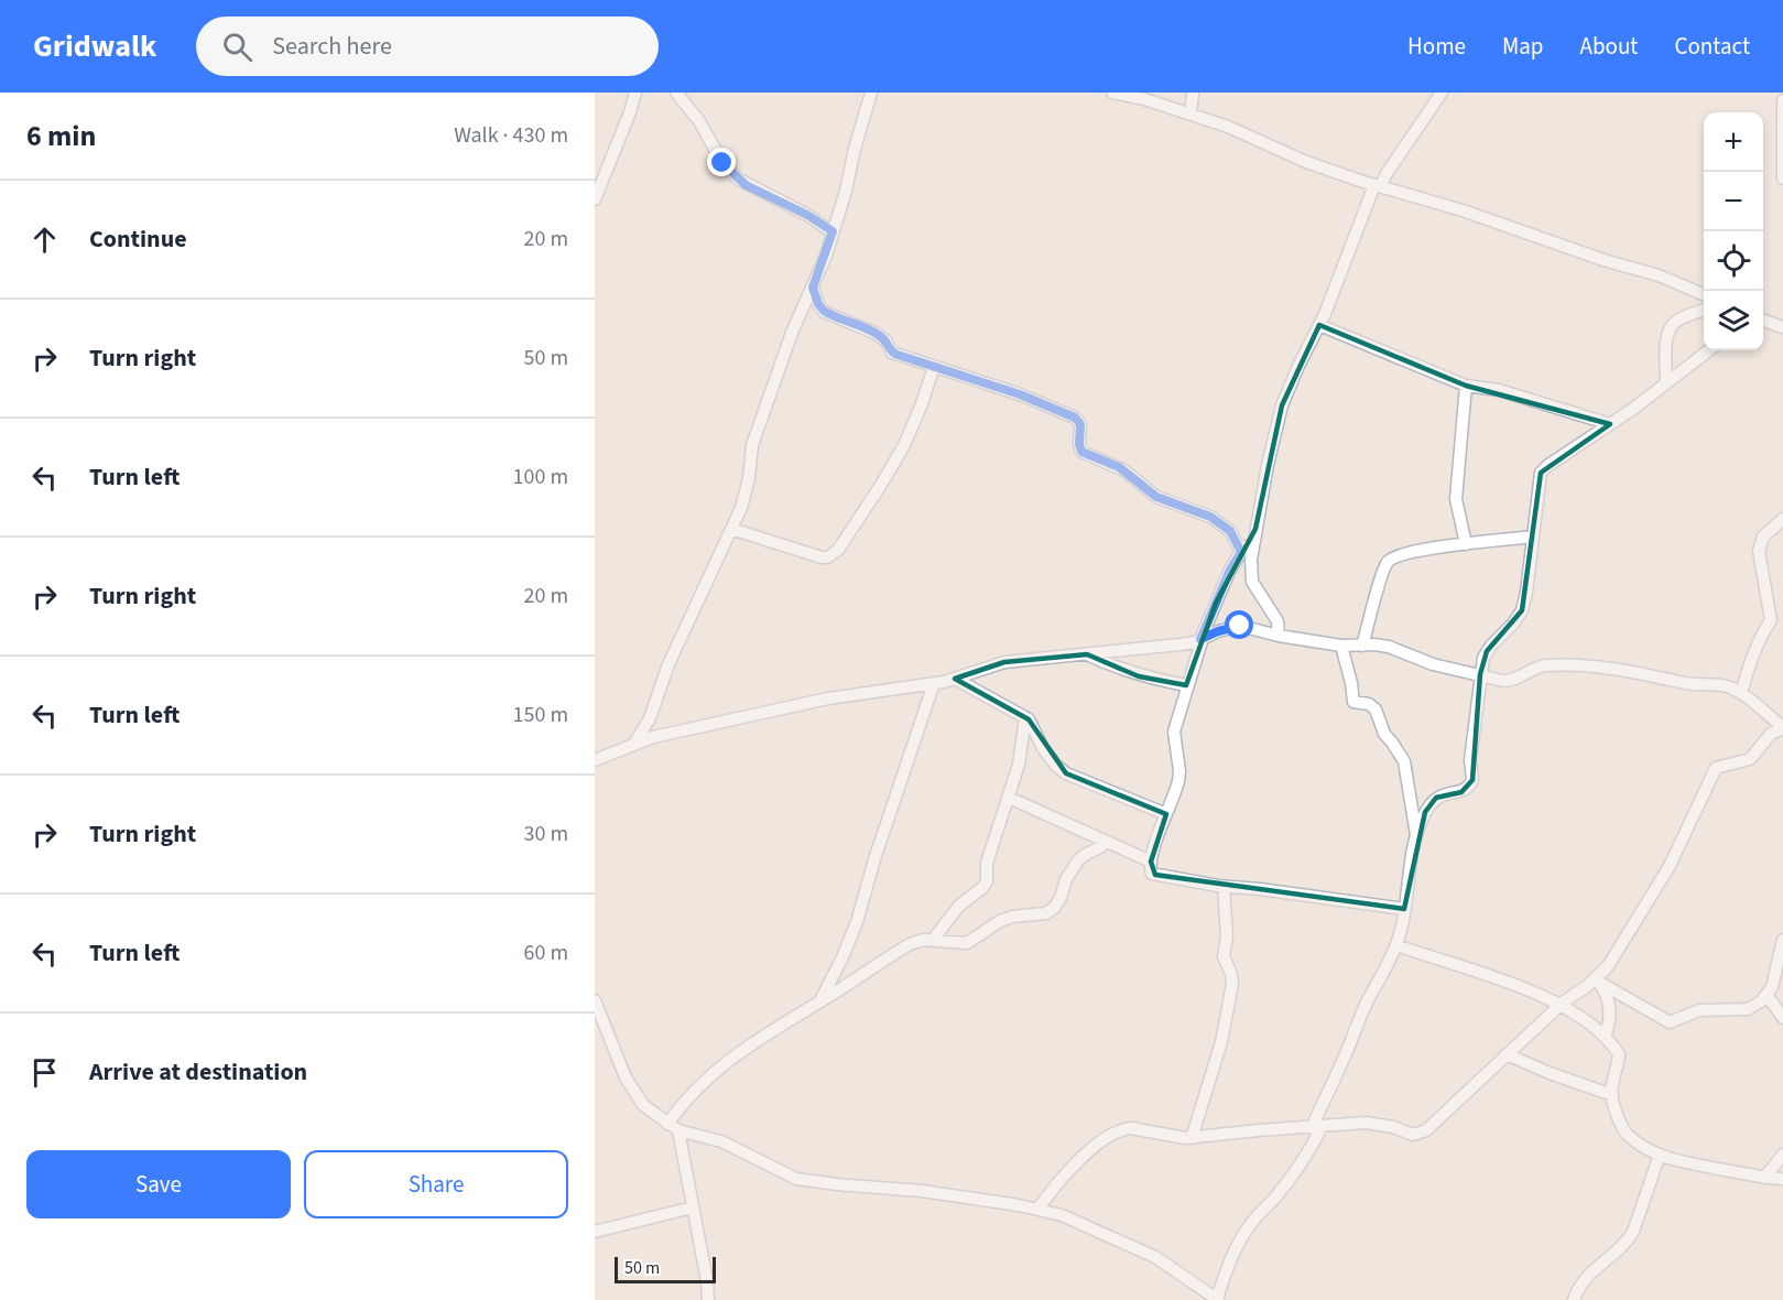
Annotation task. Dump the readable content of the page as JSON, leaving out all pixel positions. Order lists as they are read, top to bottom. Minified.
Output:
{"scale_bar":"50 m","page":{"header":"Gridwalk","search":"Search here","nav":["Home","Map","About","Contact"],"heading":["6 min","Walk · 430 m"],"map_buttons":["+","−"],"list":[["Continue","20 m"],["Turn right","50 m"],["Turn left","100 m"],["Turn right","20 m"],["Turn left","150 m"],["Turn right","30 m"],["Turn left","60 m"],"Arrive at destination"],"buttons":["Save","Share"],"scale":"50 m"}}
